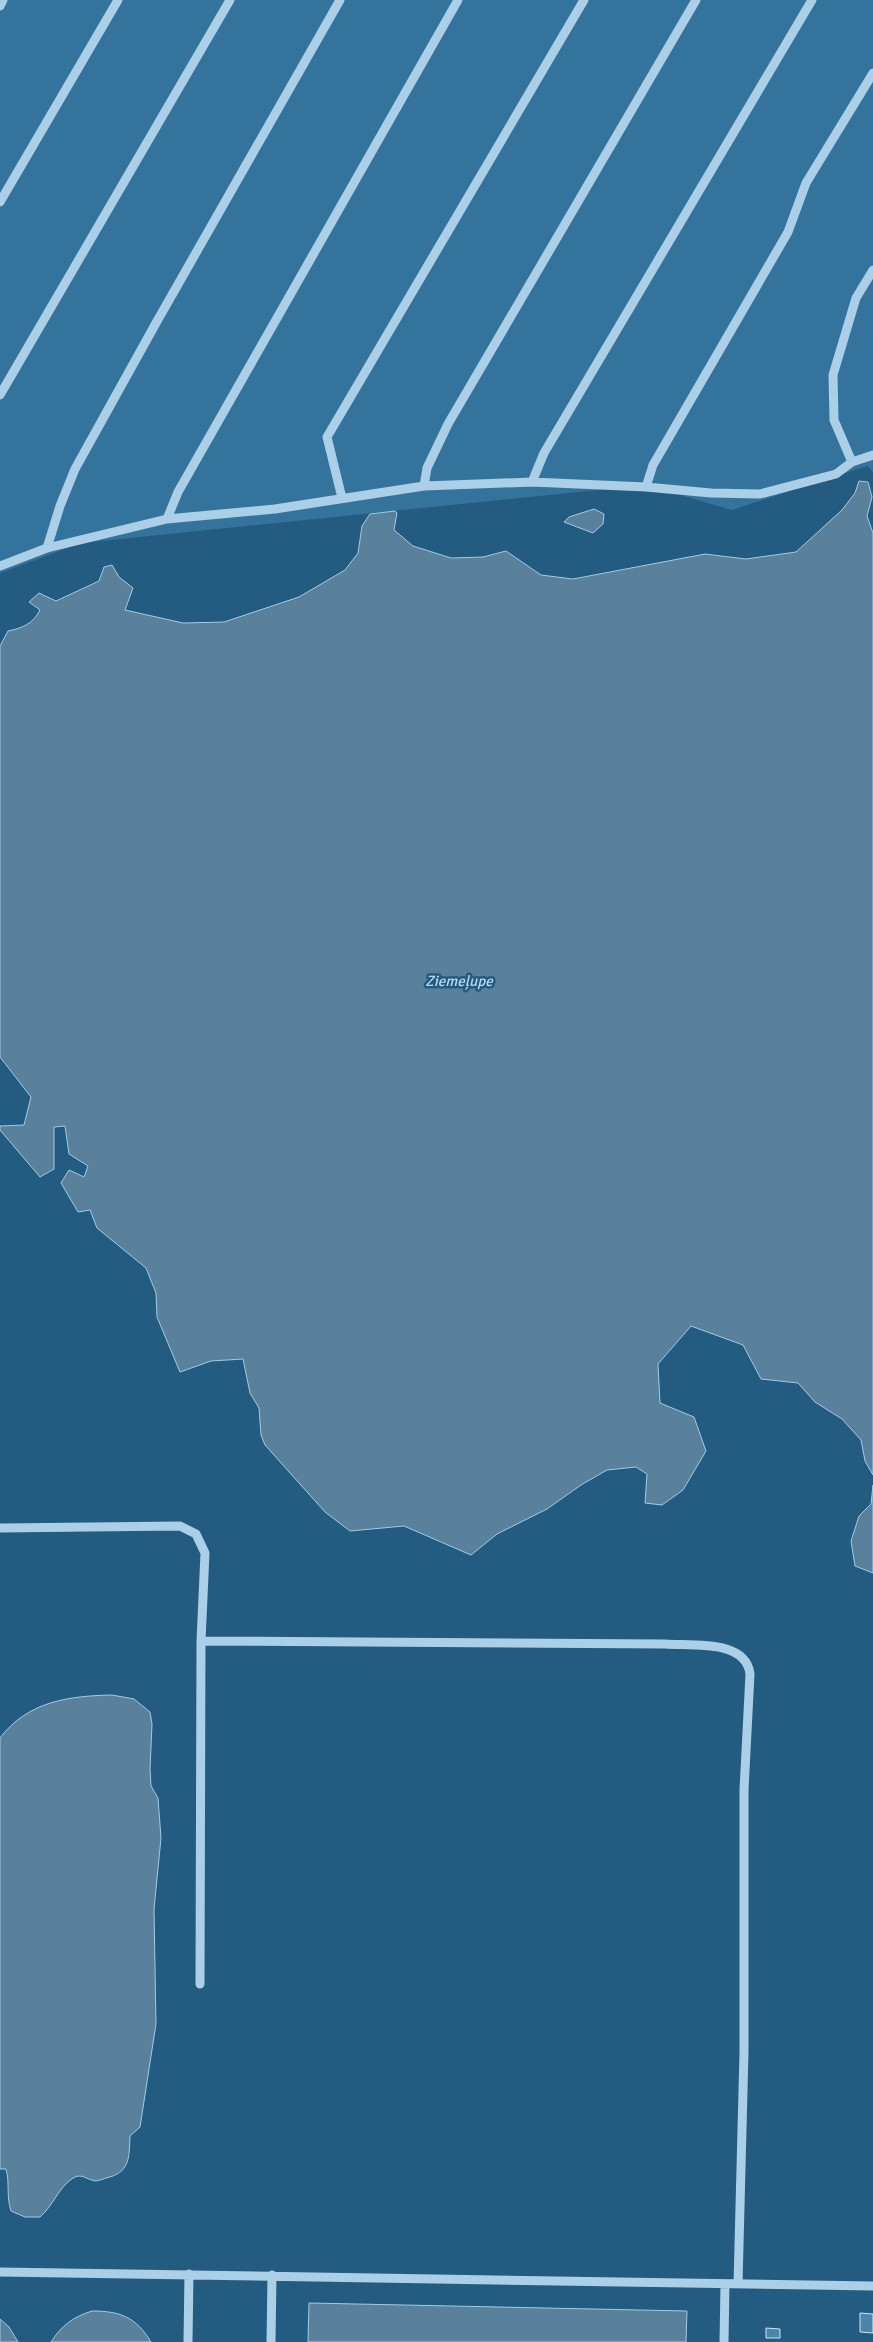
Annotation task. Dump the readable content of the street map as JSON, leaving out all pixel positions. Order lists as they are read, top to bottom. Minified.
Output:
{"water":["Ziemeļupe"]}
